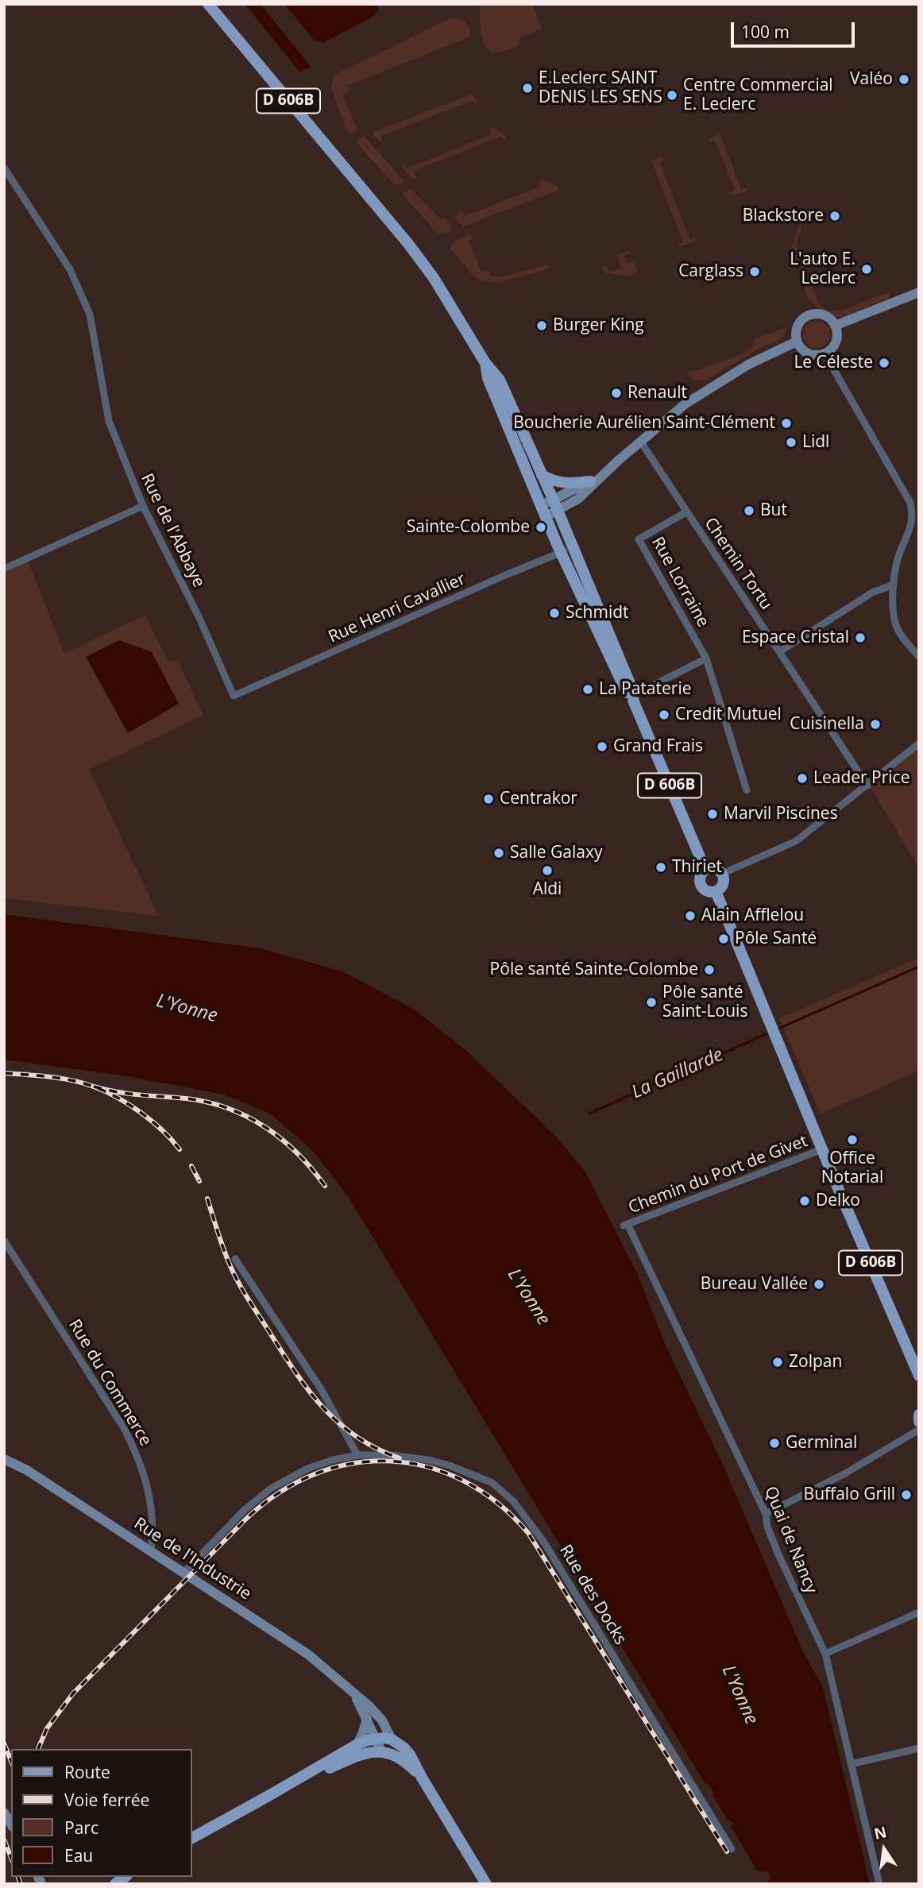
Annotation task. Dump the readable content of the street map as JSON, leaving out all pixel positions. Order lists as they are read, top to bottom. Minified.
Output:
{"streets":{"main road":["D 606B"],"street":["Rue de l'Abbaye","Chemin Tortu","Rue Lorraine","Rue Henri Cavallier","Chemin du Port de Givet","Rue du Commerce","Quai de Nancy","Rue de l'Industrie","Rue des Docks"]},"crossings":[["D 606B","Rue Henri Cavallier"],["D 606B","Chemin du Port de Givet"],["Rue de l'Abbaye","Rue Henri Cavallier"],["Chemin Tortu","Rue Lorraine"],["Chemin du Port de Givet","Quai de Nancy"],["Rue du Commerce","Rue de l'Industrie"],["Rue de l'Industrie","Rue des Docks"]],"water":["L'Yonne","La Gaillarde"],"places":["Valéo","E.Leclerc SAINT DENIS LES SENS","Centre Commercial E. Leclerc","Blackstore","L'auto E. Leclerc","Carglass","Burger King","Le Céleste","Renault","Boucherie Aurélien Saint-Clément","Lidl","But","Sainte-Colombe","Schmidt","Espace Cristal","La Pataterie","Credit Mutuel","Cuisinella","Grand Frais","Leader Price","Centrakor","Marvil Piscines","Salle Galaxy","Thiriet","Aldi","Alain Afflelou","Pôle Santé","Pôle santé Sainte-Colombe","Pôle santé Saint-Louis","Office Notarial","Delko","Bureau Vallée","Zolpan","Germinal","Buffalo Grill"],"legend":["Route","Voie ferrée","Parc","Eau"],"scale_bar":"100 m","north":"top"}
